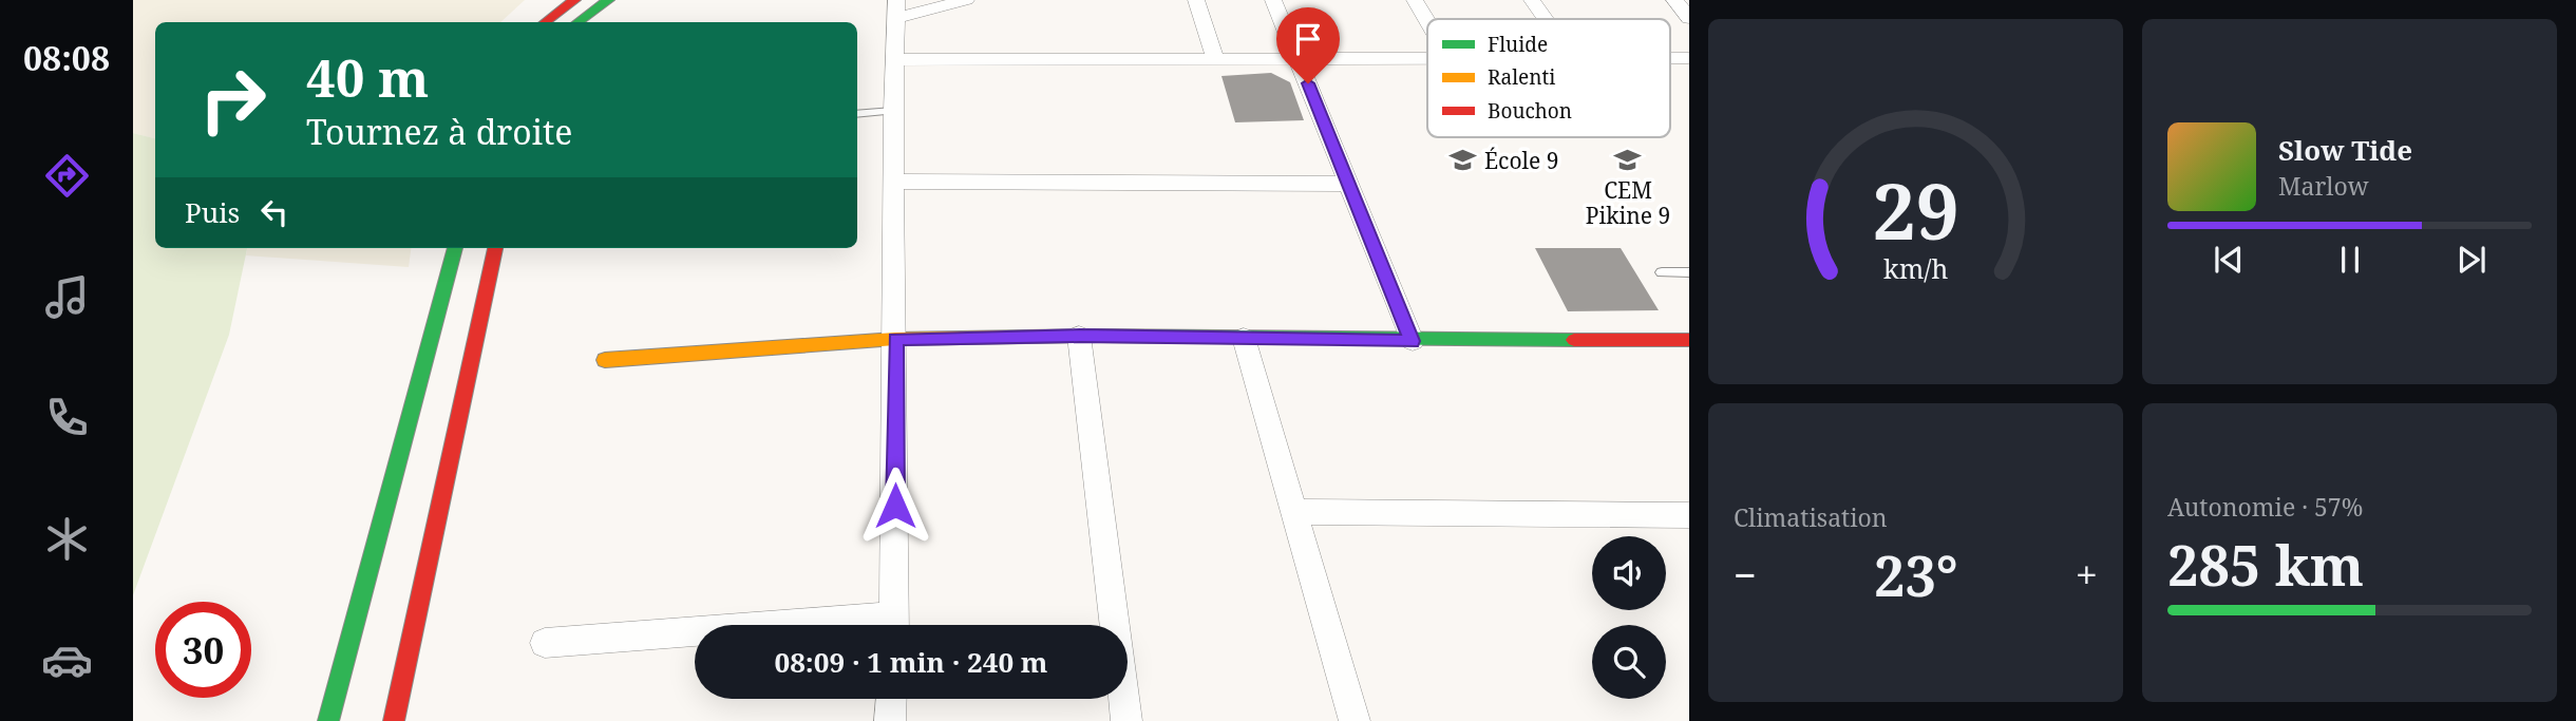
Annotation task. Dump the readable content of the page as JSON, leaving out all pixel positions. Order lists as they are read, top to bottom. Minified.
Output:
{"places":{"school or university":["CEM Pikine 9","École 9"]},"legend":["Fluide","Ralenti","Bouchon"],"page":{"tabs":"08:08","turn":["40 m","Tournez à droite"],"song":["Slow Tide","Marlow"],"then":"Puis","tile":["Climatisation",["Autonomie · 57%","285 km"]],"heat":["−","23°","+"],"limit":"30","trip":"08:09 · 1 min · 240 m","gauge":["29","km/h"]}}
